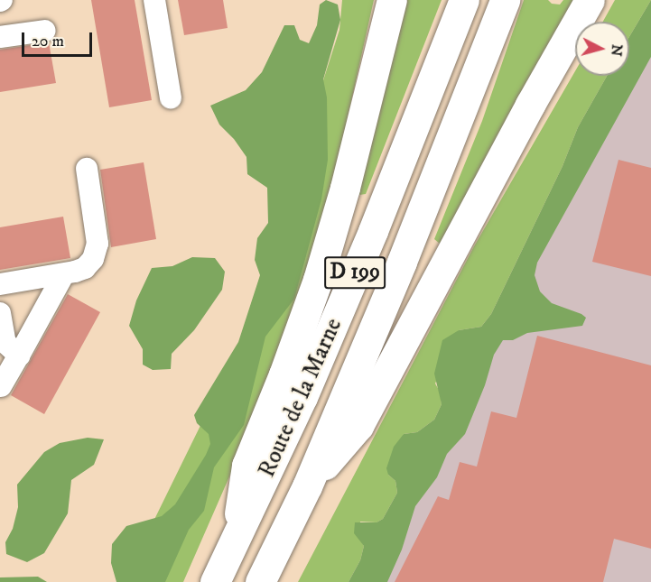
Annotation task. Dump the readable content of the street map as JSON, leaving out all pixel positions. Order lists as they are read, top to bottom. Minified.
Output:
{"streets":{"highway":["D 199","Route de la Marne"]},"scale_bar":"20 m","north":"right"}
